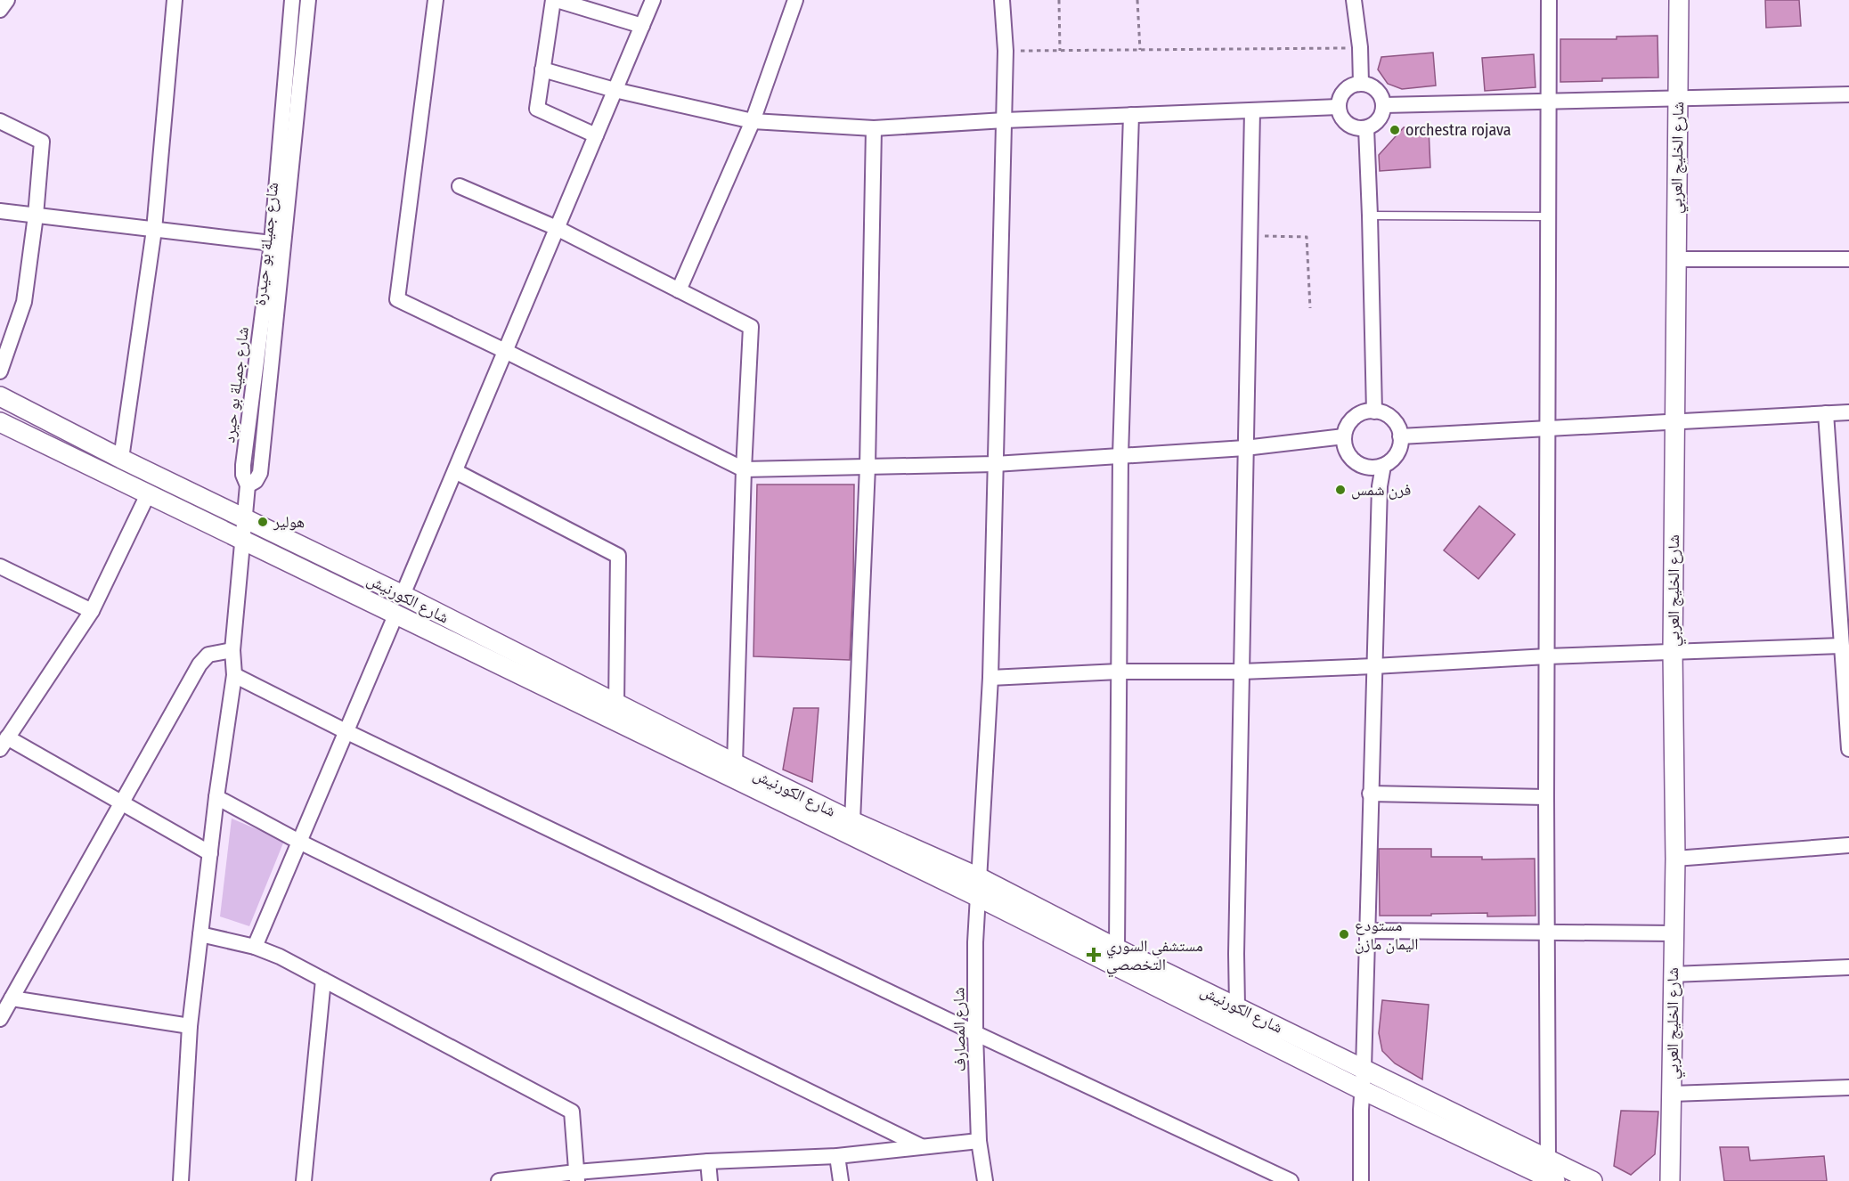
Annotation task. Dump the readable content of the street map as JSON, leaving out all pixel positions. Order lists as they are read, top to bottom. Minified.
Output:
{"streets":{"street":["شارع الخليج العربي","شارع جميلة بو حيدرة","شارع جميلة بو حيرد","شارع الكورنيش","شارع المصارف"]},"crossings":[["شارع جميلة بو حيدرة","شارع جميلة بو حيرد"],["شارع جميلة بو حيرد","شارع الكورنيش"],["شارع الكورنيش","شارع المصارف"]],"places":{"other":["orchestra rojava","فرن شمس","هولير","مستودع اليمان مازن"],"health":["مستشفى السوري التخصصي"]}}
